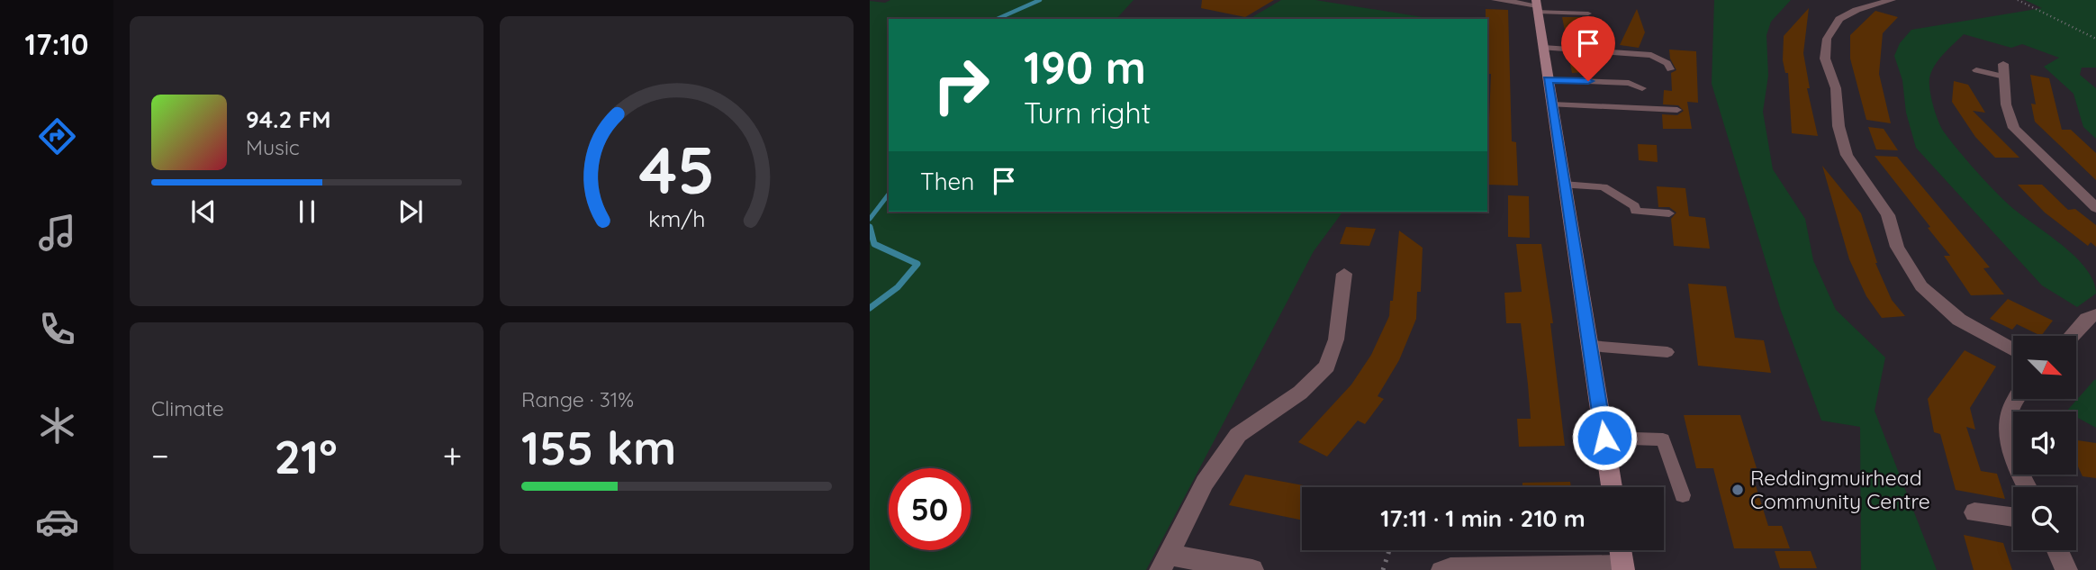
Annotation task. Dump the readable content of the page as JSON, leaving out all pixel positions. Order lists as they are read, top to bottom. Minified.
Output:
{"places":["Reddingmuirhead Community Centre"],"north":"bottom right","page":{"tabs":"17:10","turn":["190 m","Turn right"],"song":["94.2 FM","Music"],"then":"Then","tile":["Climate",["Range · 31%","155 km"]],"heat":["−","21°","+"],"limit":"50","trip":"17:11 · 1 min · 210 m","gauge":["45","km/h"]}}
